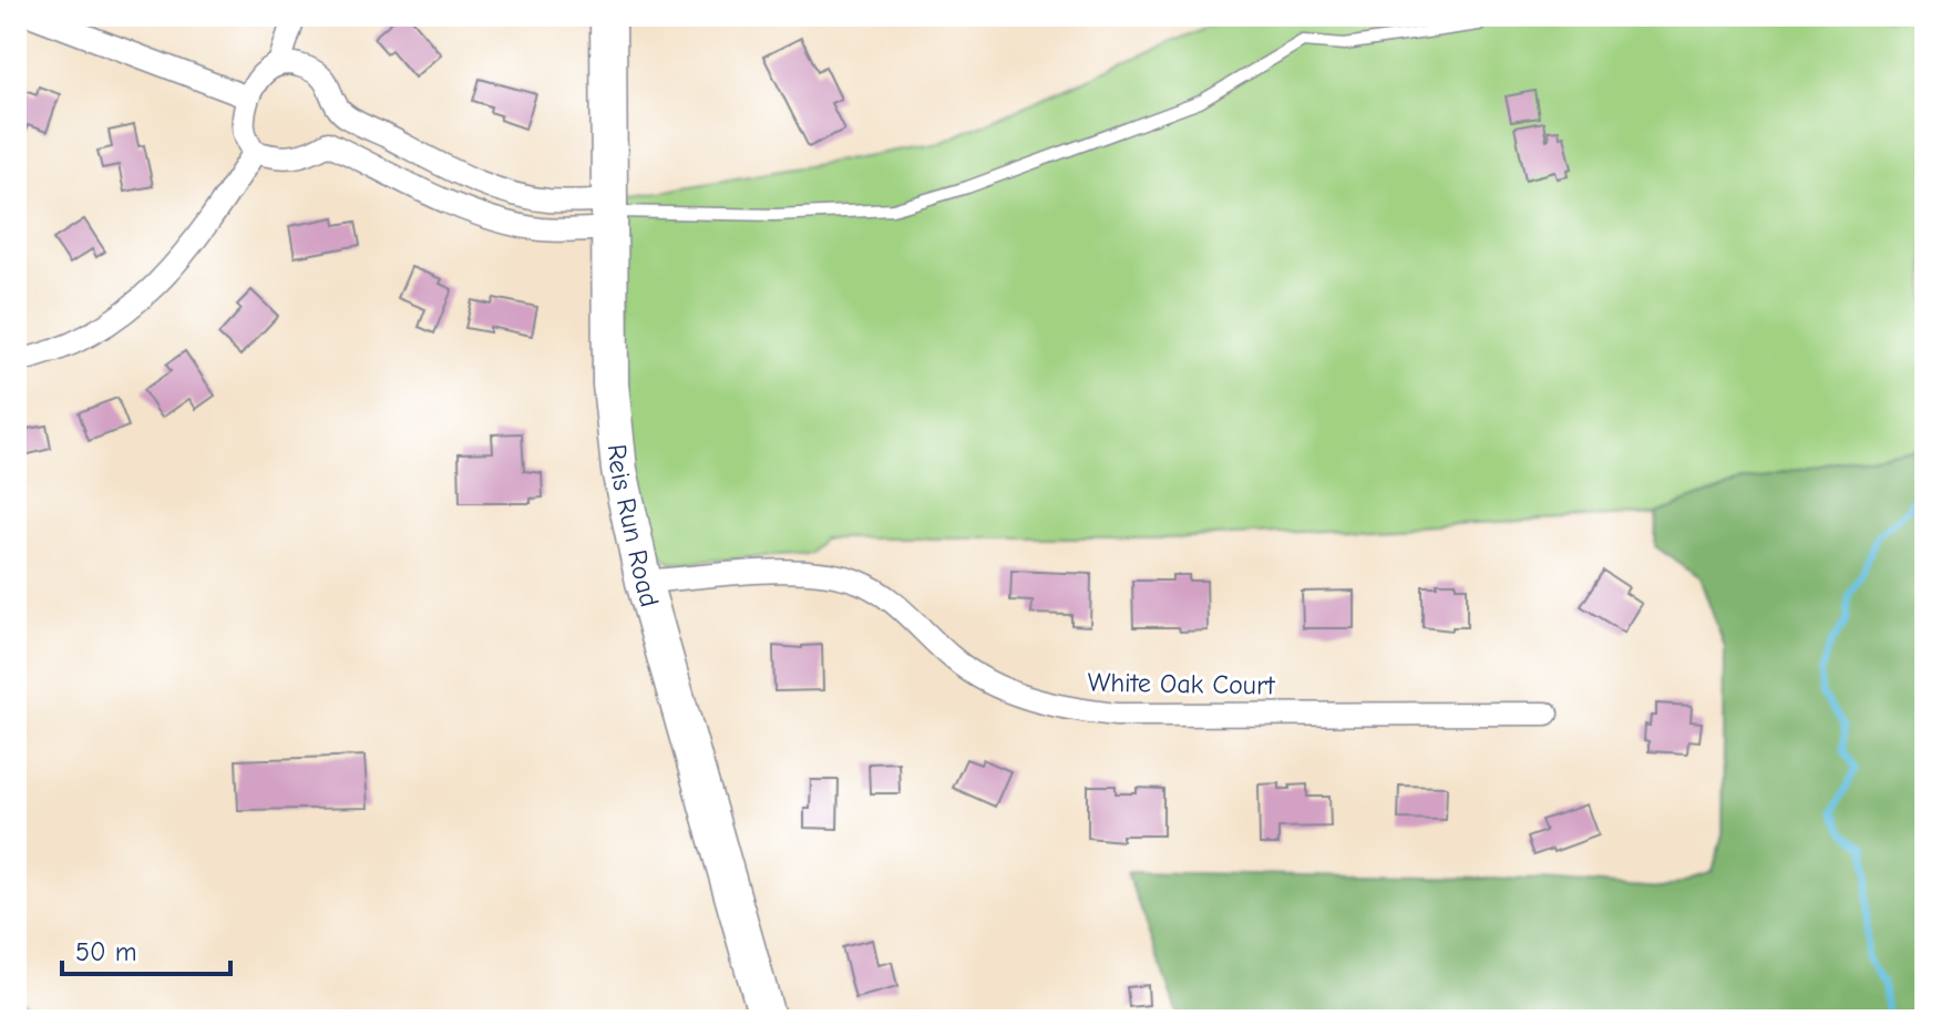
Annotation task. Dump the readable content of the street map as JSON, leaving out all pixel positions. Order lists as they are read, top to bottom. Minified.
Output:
{"streets":{"main road":["Reis Run Road"],"street":["White Oak Court"]},"crossings":[["Reis Run Road","White Oak Court"]],"scale_bar":"50 m"}
